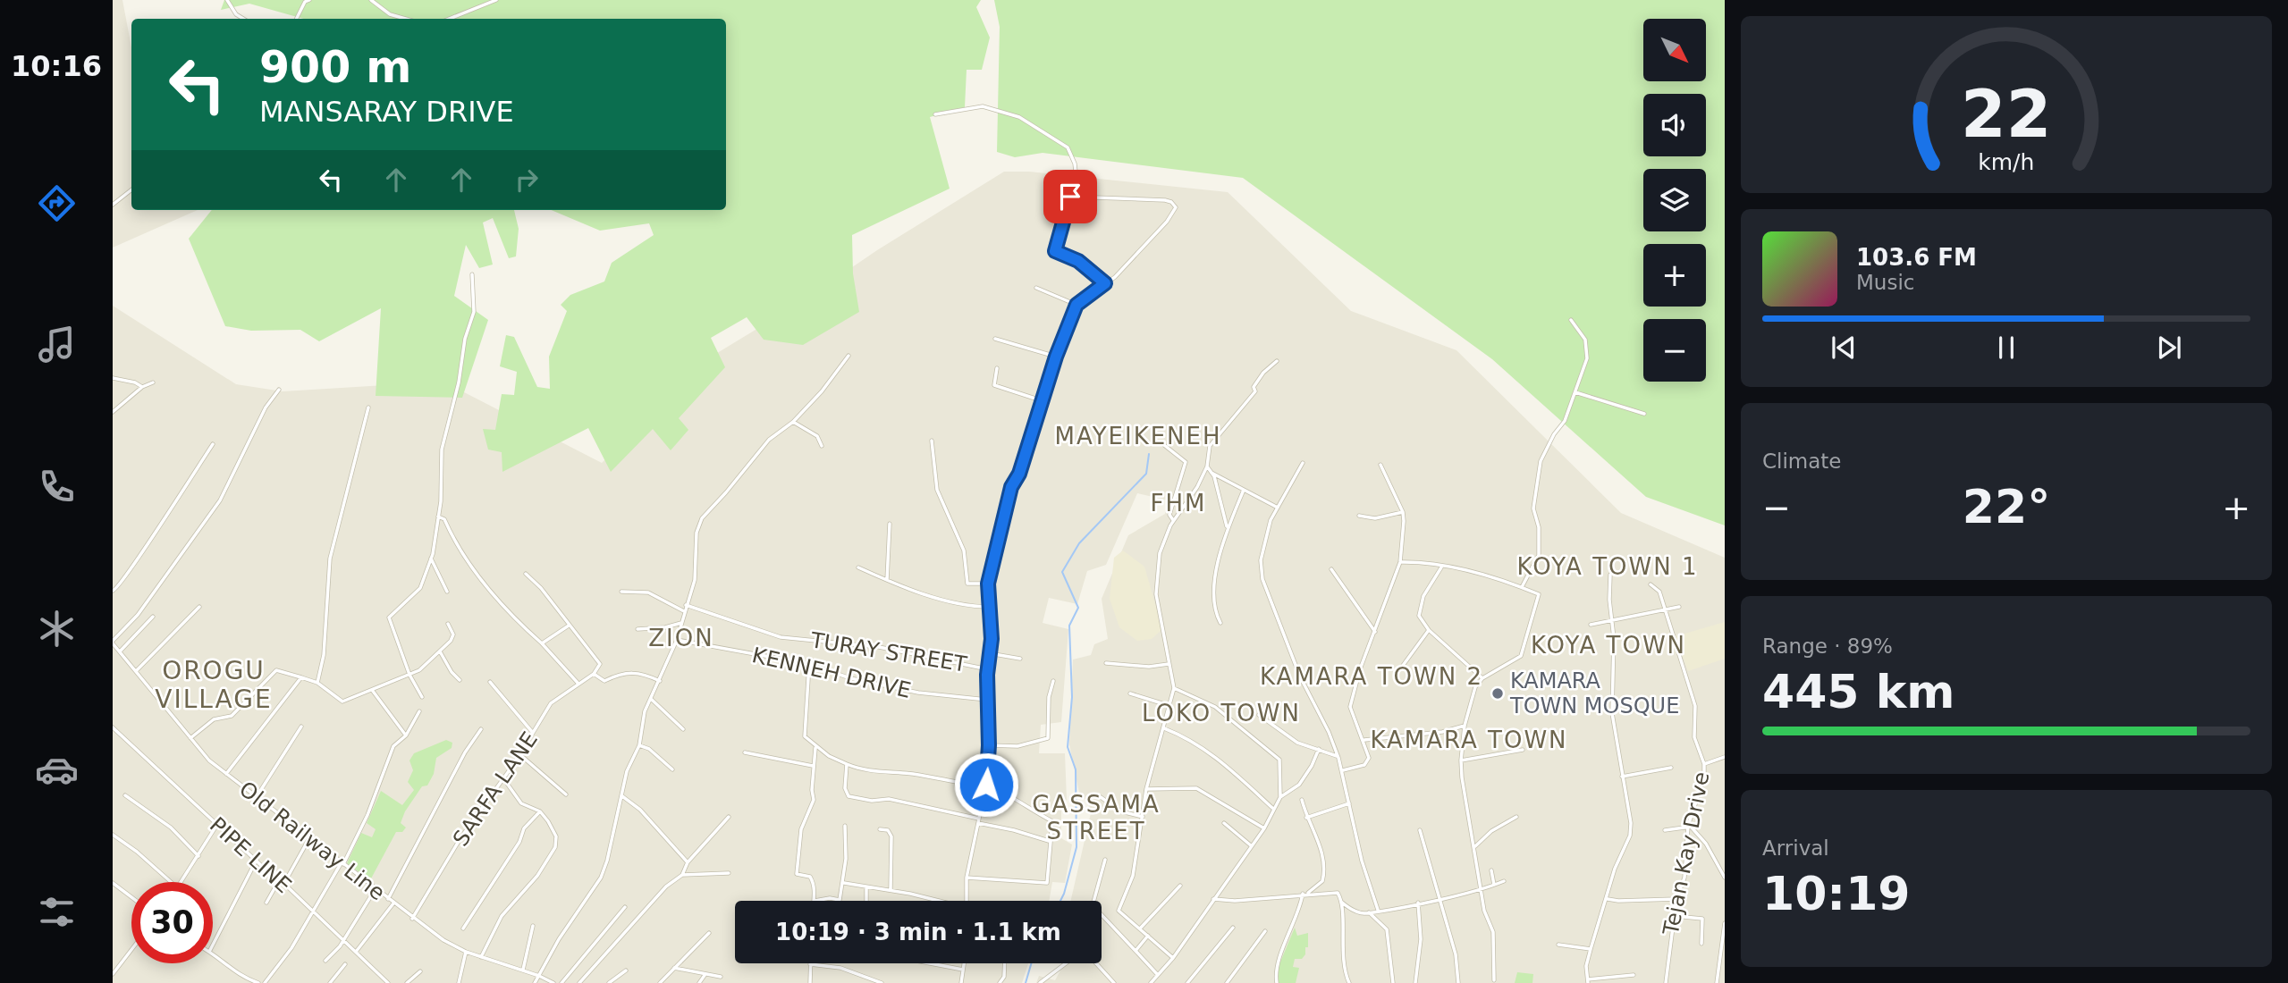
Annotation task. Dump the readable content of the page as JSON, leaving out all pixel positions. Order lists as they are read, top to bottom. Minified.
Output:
{"streets":{"street":["TURAY STREET","KENNEH DRIVE","SARFA LANE","Old Railway Line","Tejan Kay Drive","PIPE LINE"]},"crossings":[["SARFA LANE","Old Railway Line"]],"districts":["MAYEIKENEH","FHM","KOYA TOWN 1","ZION","KOYA TOWN","OROGU VILLAGE","KAMARA TOWN 2","LOKO TOWN","KAMARA TOWN","GASSAMA STREET"],"places":["KAMARA TOWN MOSQUE"],"north":"bottom right","page":{"tabs":"10:16","map_buttons":["+","−"],"turn":["900 m","MANSARAY DRIVE"],"song":["103.6 FM","Music"],"tile":["Climate",["Range · 89%","445 km"],["Arrival","10:19"]],"heat":["−","22°","+"],"limit":"30","trip":"10:19 · 3 min · 1.1 km","gauge":["22","km/h"]}}
